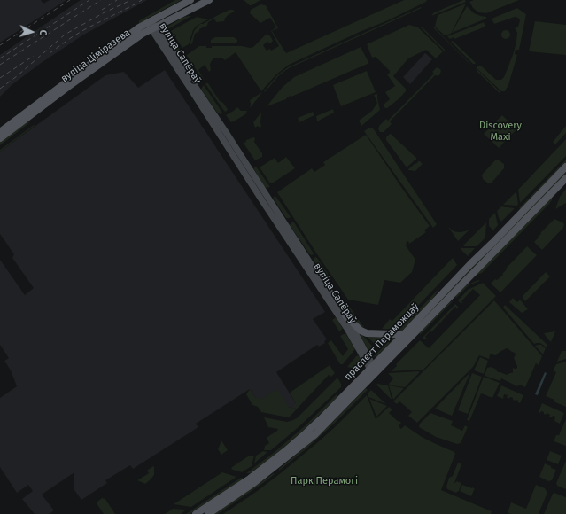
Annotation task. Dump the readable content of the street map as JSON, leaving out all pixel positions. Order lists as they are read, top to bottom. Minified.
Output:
{"streets":{"main road":["вуліца Сапёраў","вуліца Ціміразева","праспект Пераможцаў"]},"crossings":[["вуліца Сапёраў","вуліца Ціміразева"],["вуліца Сапёраў","праспект Пераможцаў"]],"parks":["Discovery Maxi","Парк Перамогі"],"north":"right"}
